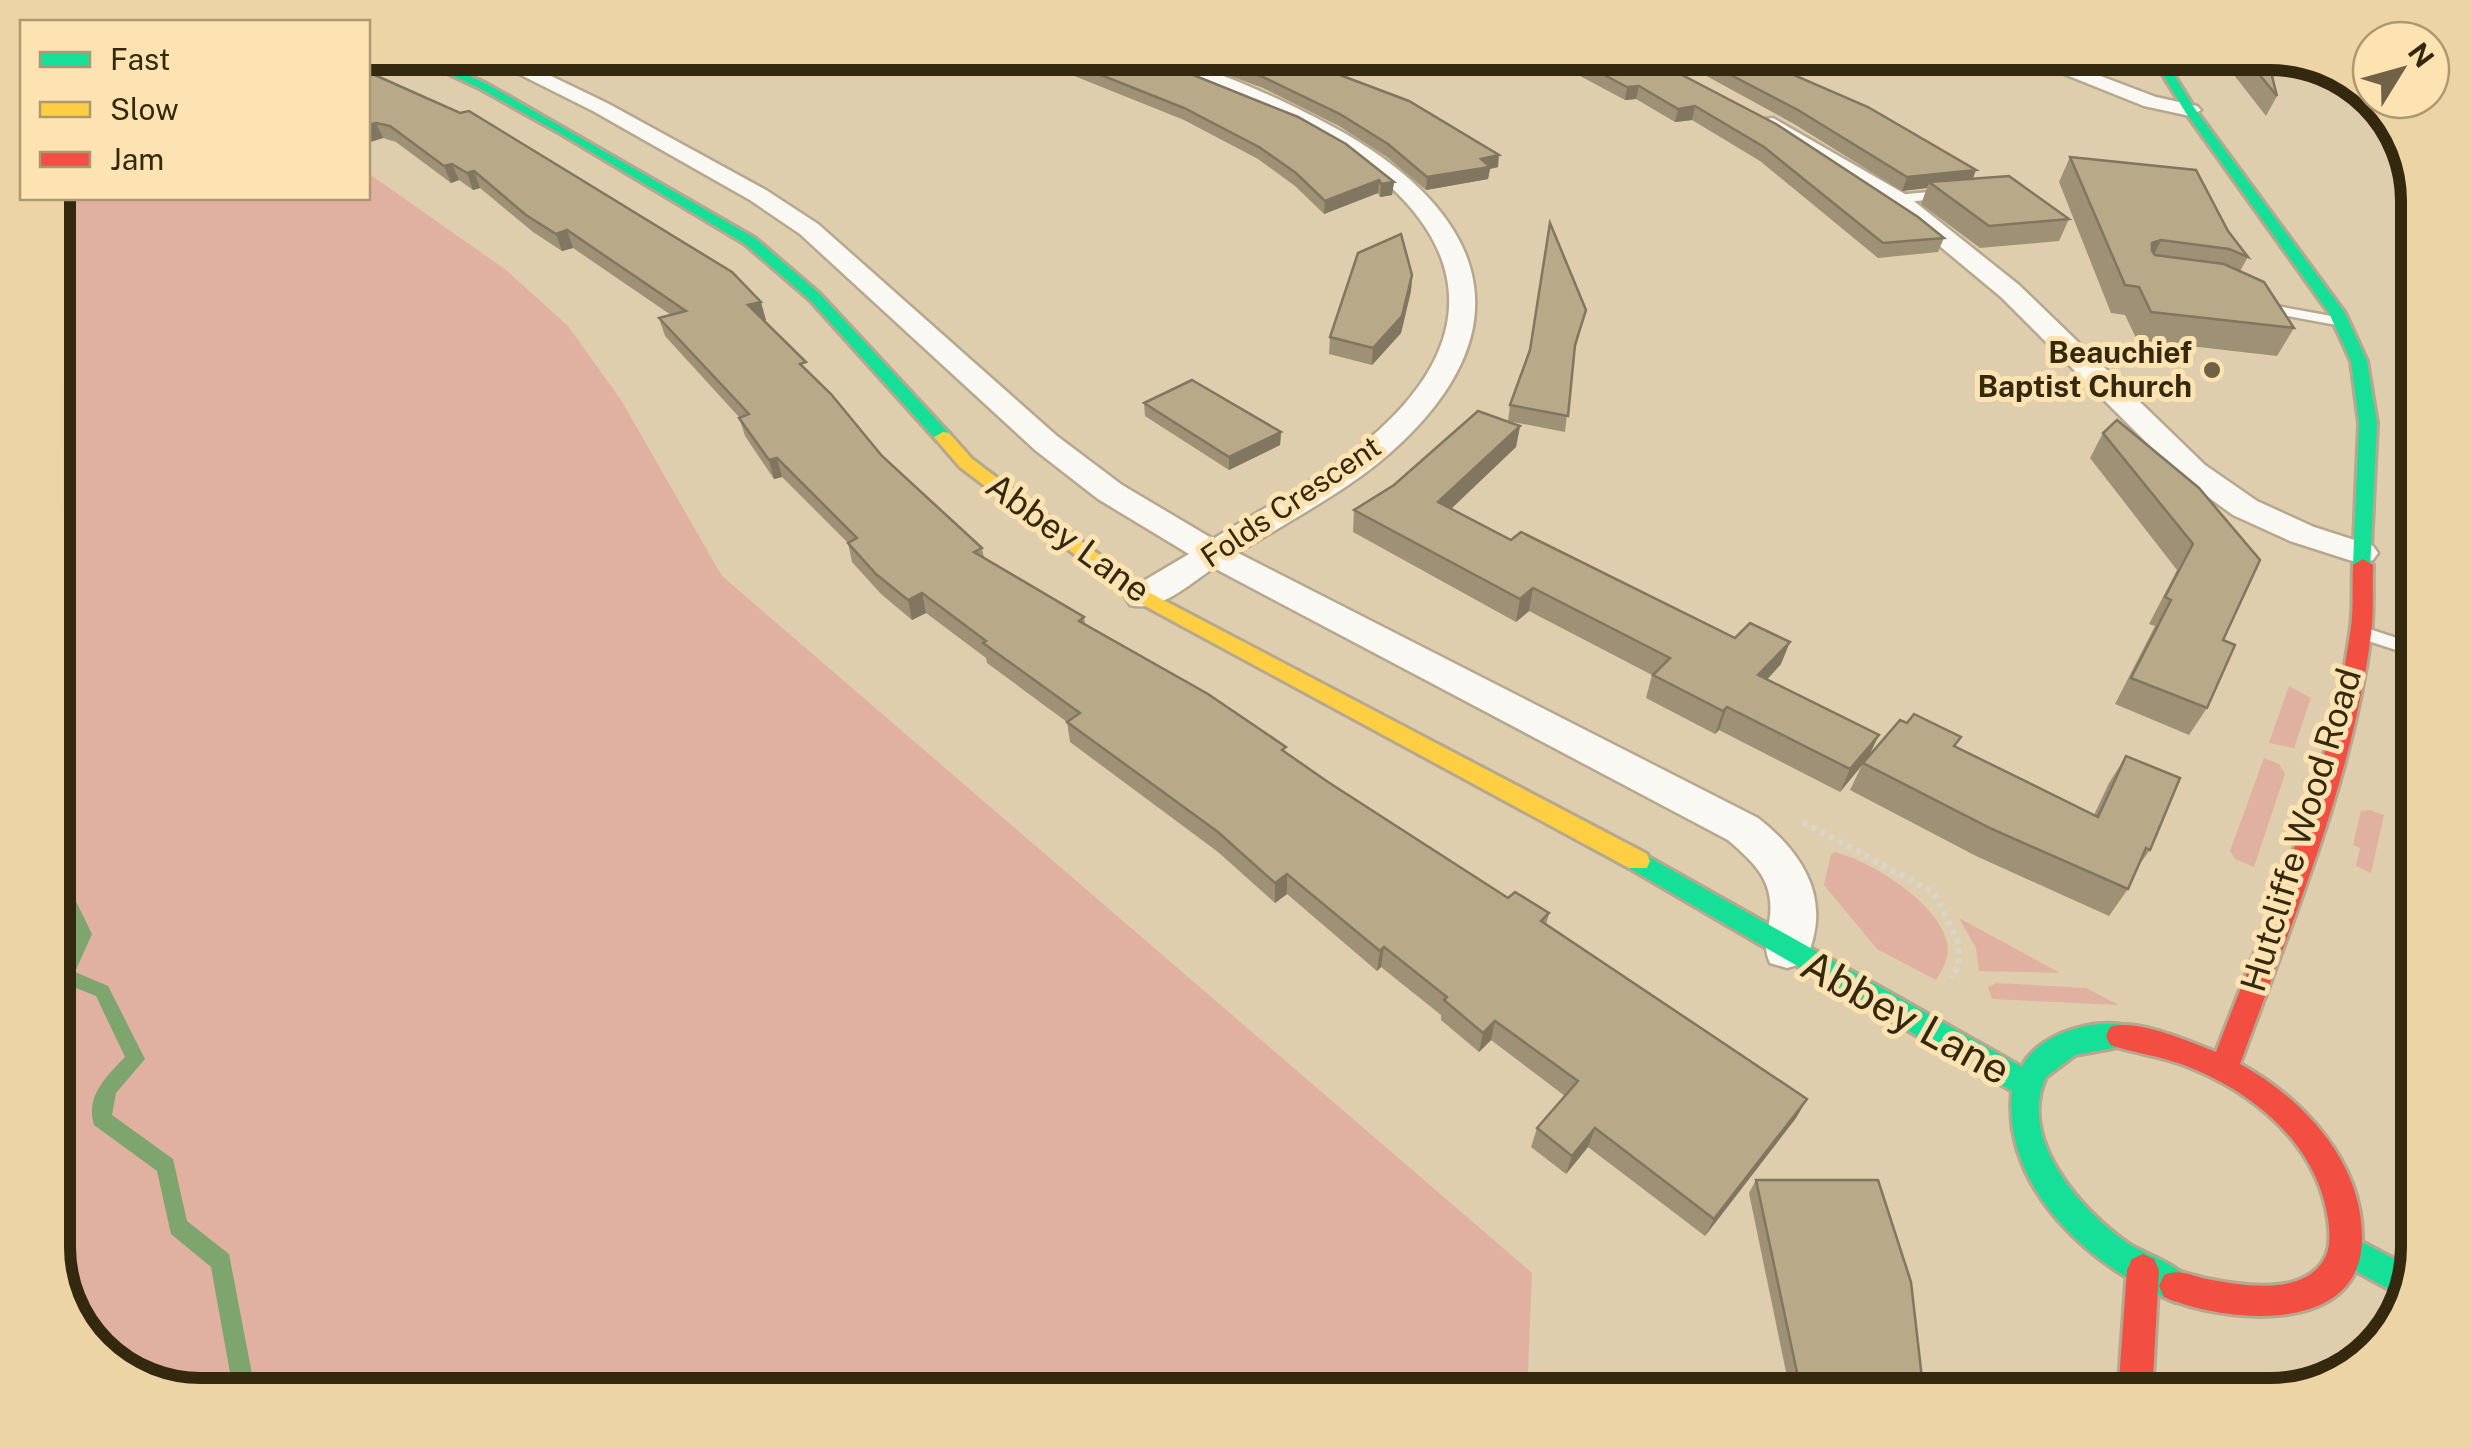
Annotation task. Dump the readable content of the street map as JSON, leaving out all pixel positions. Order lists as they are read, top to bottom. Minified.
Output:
{"streets":{"main road":["Abbey Lane","Hutcliffe Wood Road"],"street":["Folds Crescent"]},"crossings":[["Folds Crescent","Abbey Lane"],["Abbey Lane","Hutcliffe Wood Road"]],"places":["Beauchief Baptist Church"],"legend":["Fast","Slow","Jam"],"north":"top right"}
